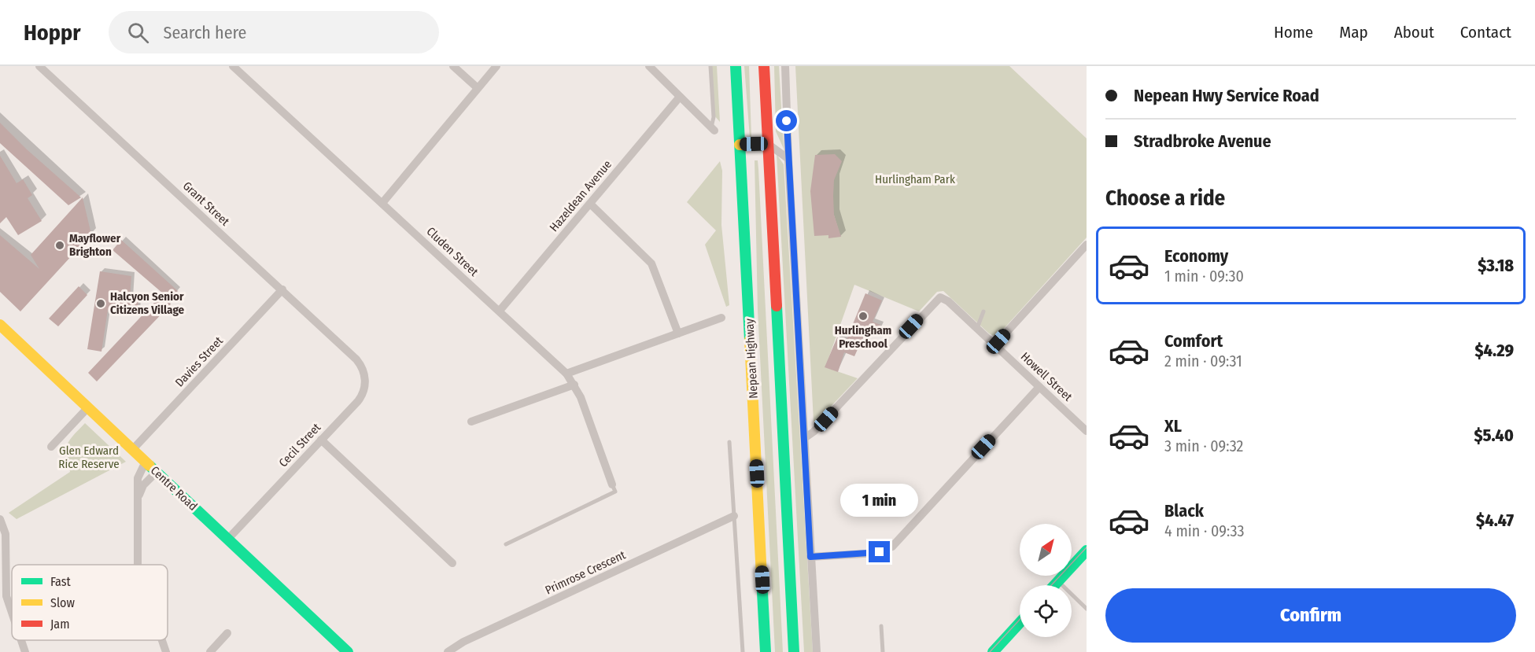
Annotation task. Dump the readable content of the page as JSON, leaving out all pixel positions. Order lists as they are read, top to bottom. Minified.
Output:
{"streets":{"main road":["Nepean Highway","Centre Road"],"street":["Hazeldean Avenue","Grant Street","Cluden Street","Davies Street","Howell Street","Cecil Street","Primrose Crescent"]},"crossings":[["Hazeldean Avenue","Cluden Street"],["Grant Street","Davies Street"],["Grant Street","Cecil Street"],["Davies Street","Centre Road"],["Cecil Street","Centre Road"]],"parks":["Hurlingham Park","Glen Edward Rice Reserve"],"places":["Mayflower Brighton","Halcyon Senior Citizens Village","Hurlingham Preschool"],"legend":["Fast","Slow","Jam"],"north":"top right","page":{"header":"Hoppr","search":"Search here","nav":["Home","Map","About","Contact"],"banner":["Nepean Hwy Service Road","Stradbroke Avenue"],"heading":"Choose a ride","list":[{"name":"Economy","note":"1 min · 09:30","value":"$3.18"},{"name":"Comfort","note":"2 min · 09:31","value":"$4.29"},{"name":"XL","note":"3 min · 09:32","value":"$5.40"},{"name":"Black","note":"4 min · 09:33","value":"$4.47"}],"bubble":"1 min","buttons":"Confirm"}}
